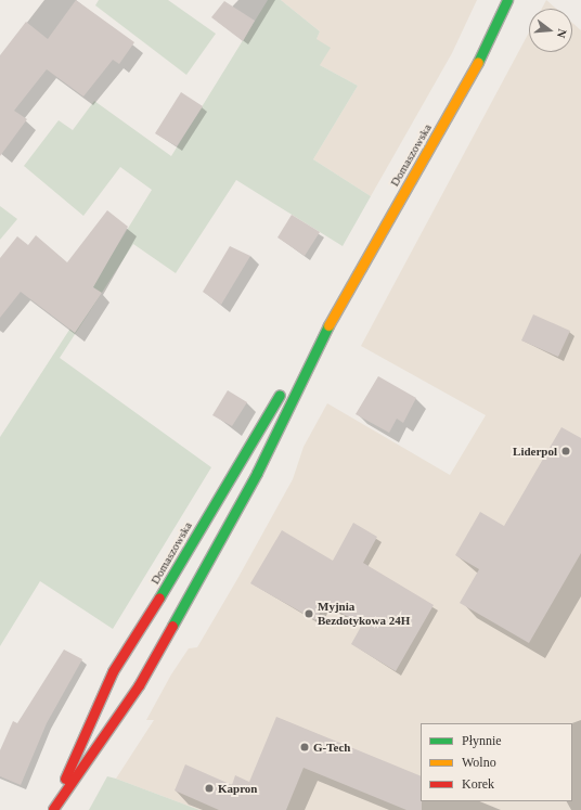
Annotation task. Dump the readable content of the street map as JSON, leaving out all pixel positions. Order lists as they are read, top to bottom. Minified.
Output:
{"streets":{"street":["Domaszowska"]},"places":["Liderpol","Myjnia Bezdotykowa 24H","G-Tech","Kapron"],"legend":["Płynnie","Wolno","Korek"],"north":"right"}
